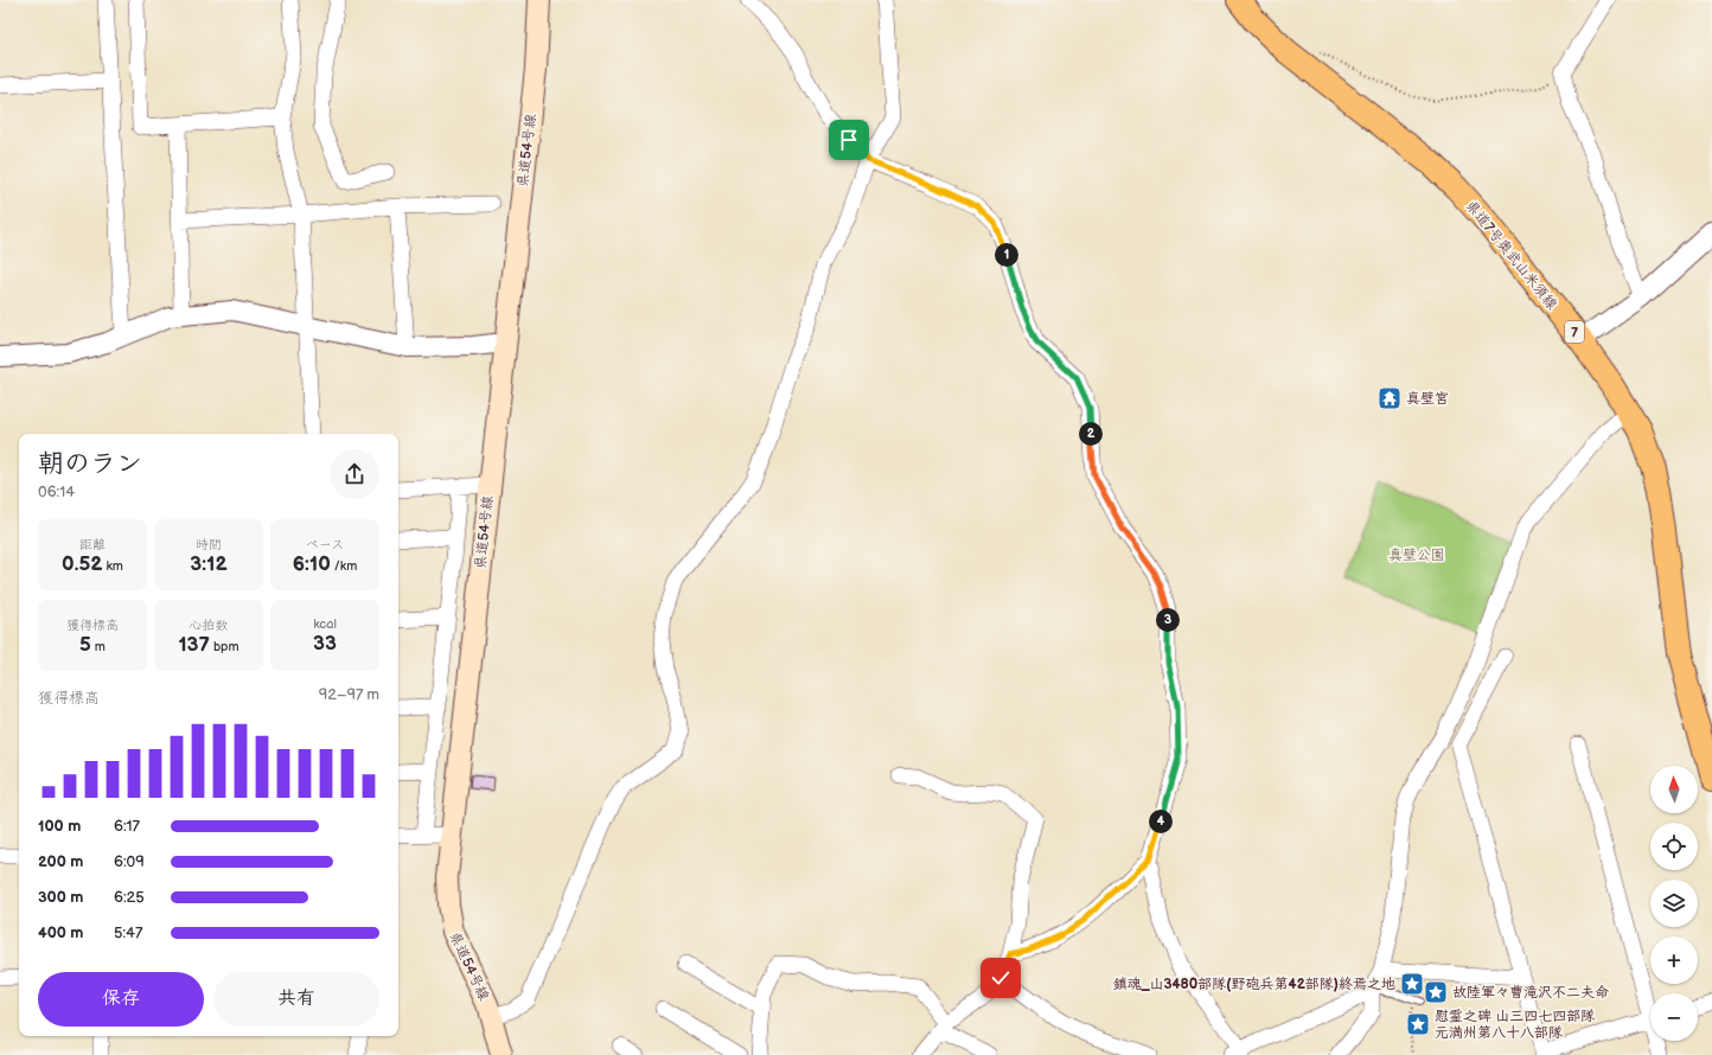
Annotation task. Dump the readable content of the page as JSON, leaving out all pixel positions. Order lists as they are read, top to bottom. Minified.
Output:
{"streets":{"main road":["県道54号線","県道7号奥武山米須線","7"]},"parks":["真壁公園"],"places":{"temple":["真壁宮"],"place":["鎮魂_山3480部隊(野砲兵第42部隊)終焉之地","故陸軍々曹滝沢不二夫命","慰霊之碑 山三四七四部隊 元満州第八十八部隊"]},"north":"top","page":{"pins":["1","2","3","4"],"heading":["朝のラン","06:14"],"stats":[["距離","0.52 km"],["時間","3:12"],["ペース","6:10 /km"],["獲得標高","5 m"],["心拍数","137 bpm"],["kcal","33"]],"chart":["獲得標高","92–97 m"],"map_buttons":["+","−"],"list":[{"name":"100 m","note":"6:17"},{"name":"200 m","note":"6:09"},{"name":"300 m","note":"6:25"},{"name":"400 m","note":"5:47"}],"buttons":["保存","共有"]}}
